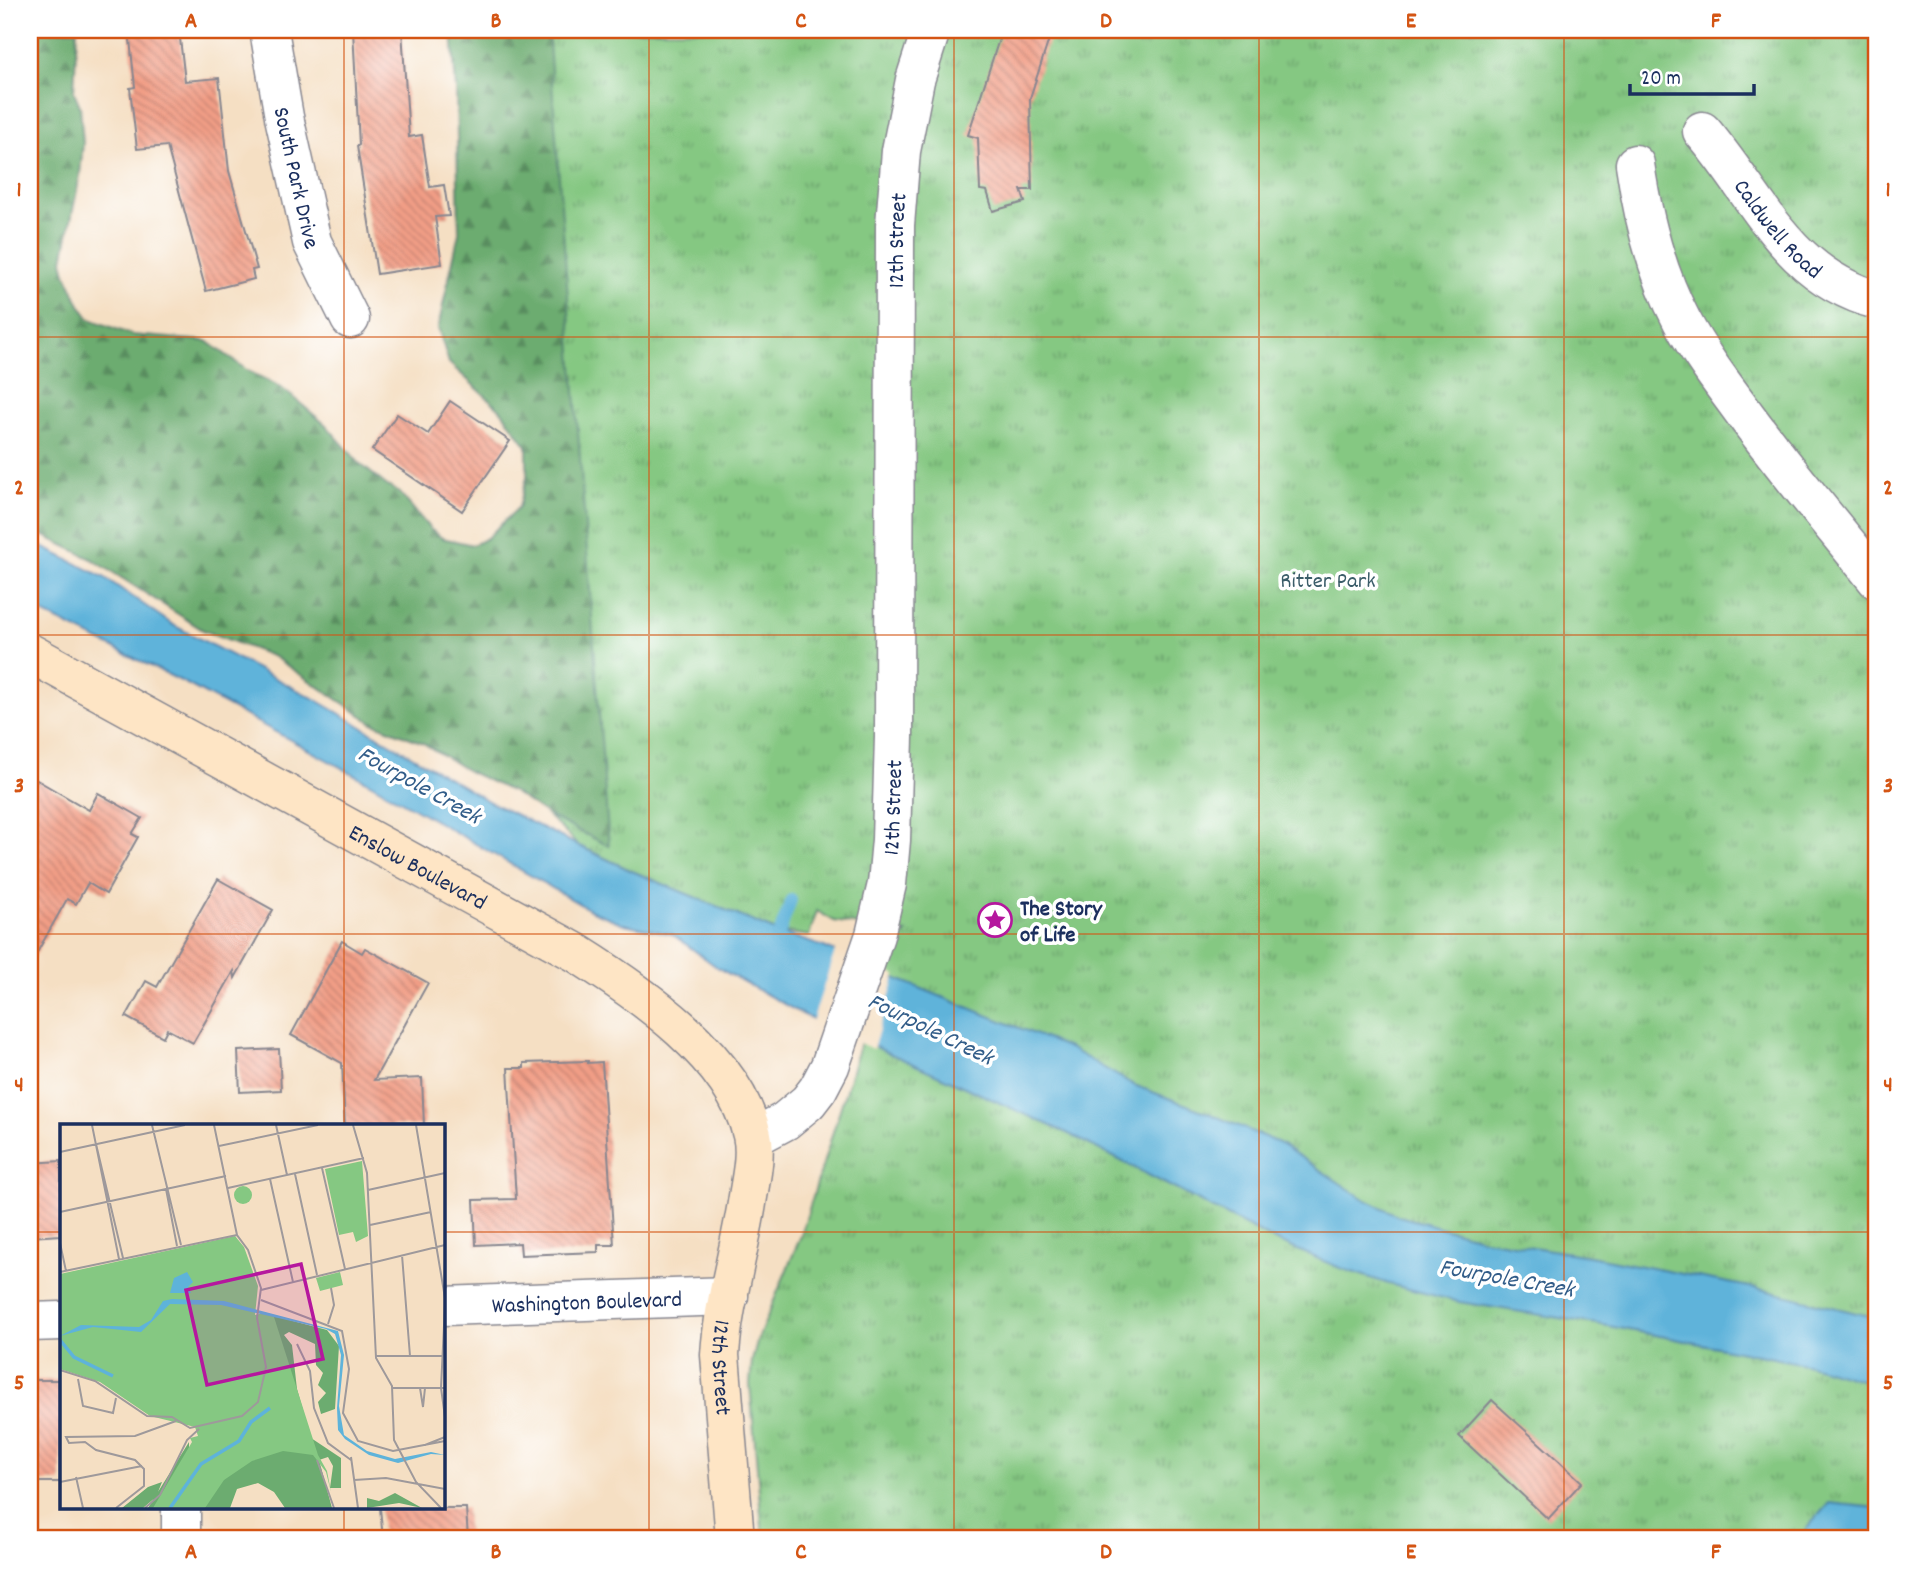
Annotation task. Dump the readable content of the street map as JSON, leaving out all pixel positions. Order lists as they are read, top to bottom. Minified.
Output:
{"streets":{"street":["South Park Drive","Caldwell Road","12th Street","Enslow Boulevard","Washington Boulevard"]},"crossings":[["12th Street","Enslow Boulevard"],["12th Street","Washington Boulevard"]],"water":["Fourpole Creek"],"parks":["Ritter Park"],"places":{"place":["The Story of Life"]},"scale_bar":"20 m","grid":{"columns":["A","B","C","D","E","F"],"rows":["1","2","3","4","5"]}}
